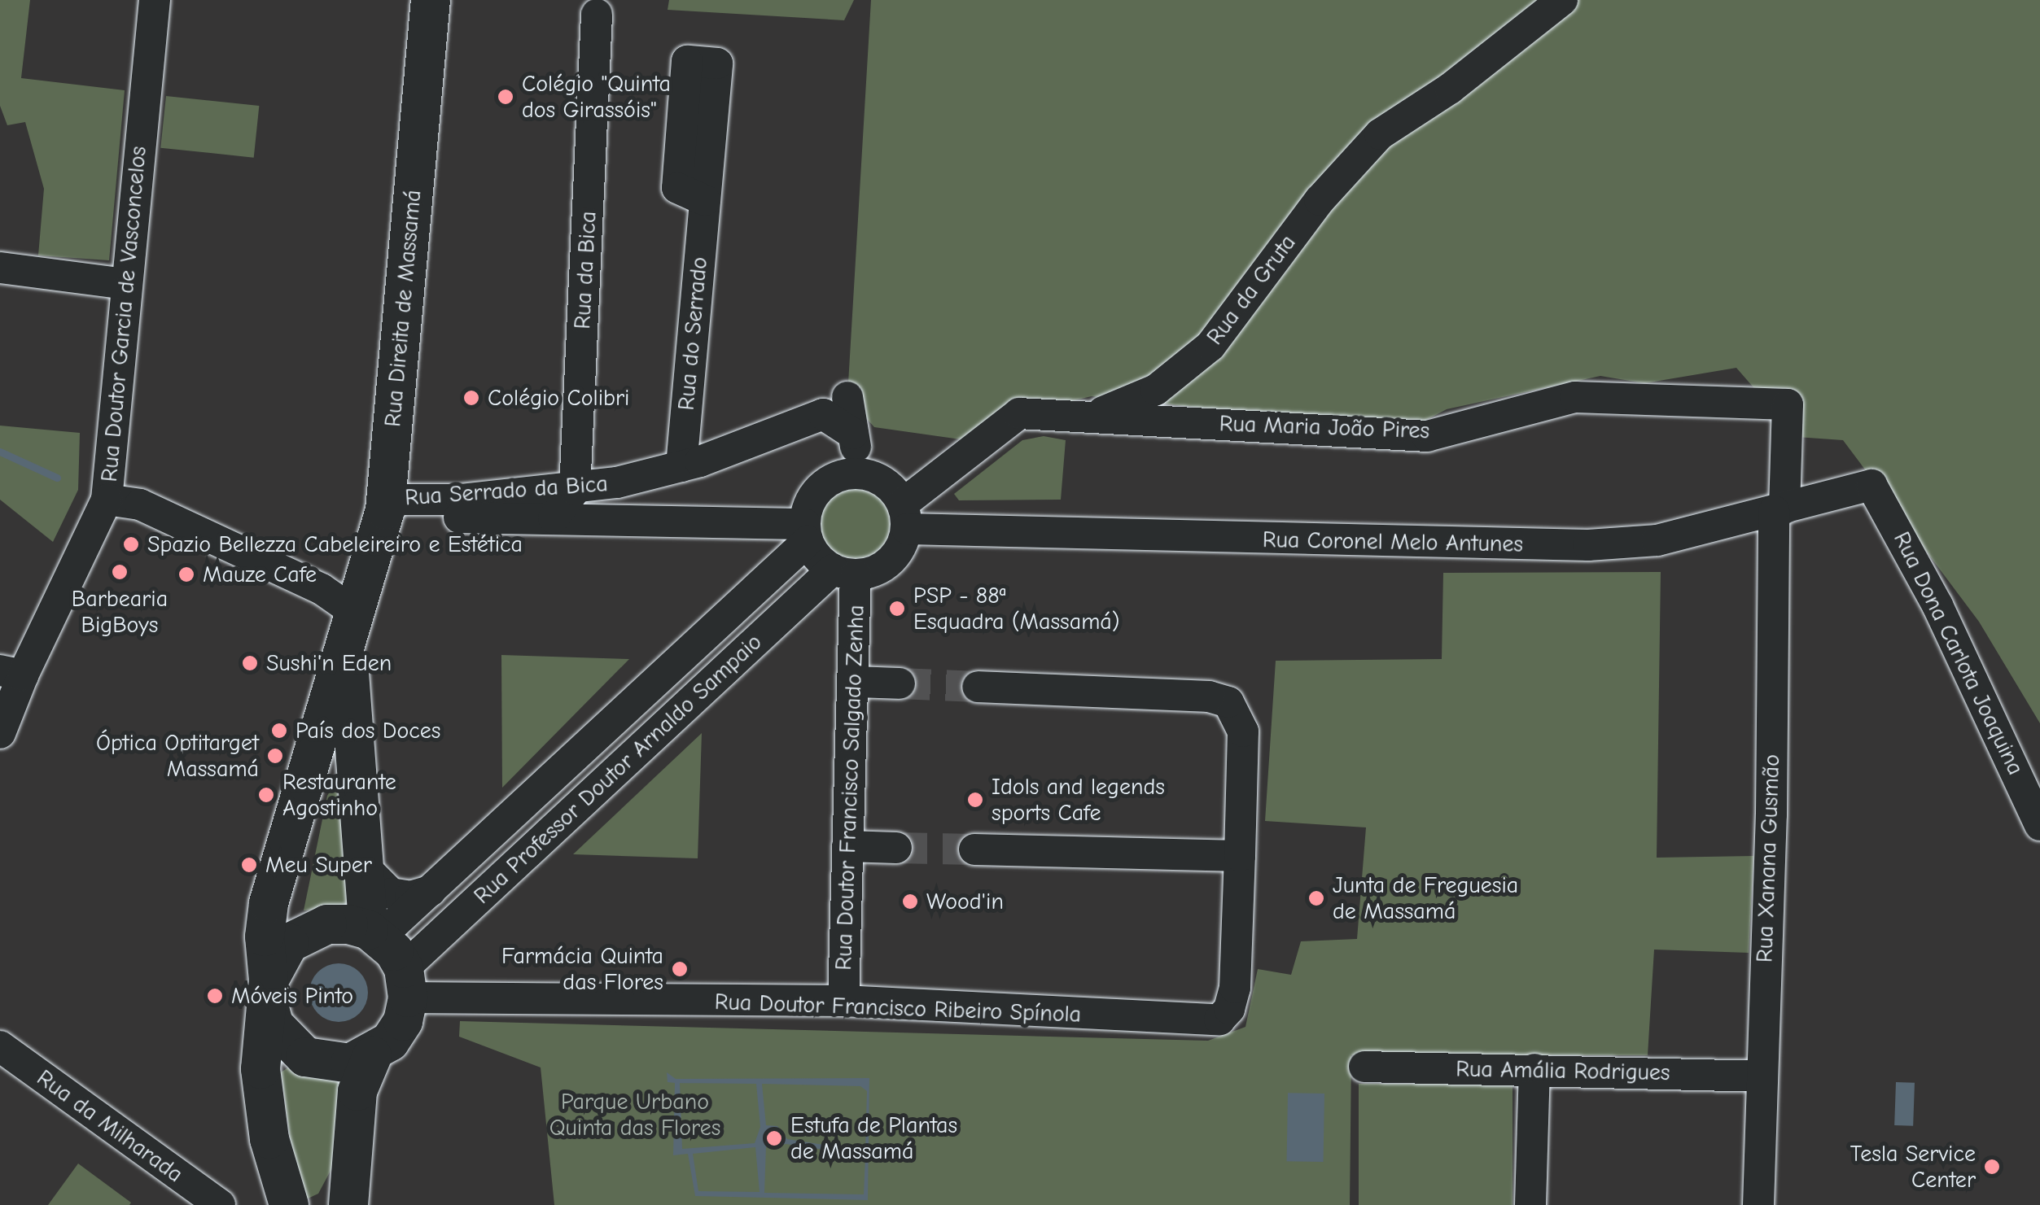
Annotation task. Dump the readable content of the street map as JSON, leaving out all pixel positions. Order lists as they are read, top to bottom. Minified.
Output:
{"streets":{"main road":["Rua Direita de Massamá"],"street":["Rua da Bica","Rua da Gruta","Rua Doutor Garcia de Vasconcelos","Rua do Serrado","Rua Maria João Pires","Rua Serrado da Bica","Rua Coronel Melo Antunes","Rua Dona Carlota Joaquina","Rua Professor Doutor Arnaldo Sampaio","Rua Doutor Francisco Salgado Zenha","Rua Xanana Gusmão","Rua Doutor Francisco Ribeiro Spínola","Rua Amália Rodrigues","Rua da Milharada"]},"crossings":[["Rua da Bica","Rua Serrado da Bica"],["Rua da Gruta","Rua Maria João Pires"],["Rua da Gruta","Rua Serrado da Bica"],["Rua da Gruta","Rua Coronel Melo Antunes"],["Rua da Gruta","Rua Professor Doutor Arnaldo Sampaio"],["Rua da Gruta","Rua Doutor Francisco Salgado Zenha"],["Rua Direita de Massamá","Rua Doutor Garcia de Vasconcelos"],["Rua Direita de Massamá","Rua Serrado da Bica"],["Rua Direita de Massamá","Rua Professor Doutor Arnaldo Sampaio"],["Rua Direita de Massamá","Rua Doutor Francisco Ribeiro Spínola"],["Rua do Serrado","Rua Serrado da Bica"],["Rua Maria João Pires","Rua Coronel Melo Antunes"],["Rua Maria João Pires","Rua Xanana Gusmão"],["Rua Serrado da Bica","Rua Coronel Melo Antunes"],["Rua Serrado da Bica","Rua Professor Doutor Arnaldo Sampaio"],["Rua Serrado da Bica","Rua Doutor Francisco Salgado Zenha"],["Rua Coronel Melo Antunes","Rua Dona Carlota Joaquina"],["Rua Coronel Melo Antunes","Rua Professor Doutor Arnaldo Sampaio"],["Rua Coronel Melo Antunes","Rua Doutor Francisco Salgado Zenha"],["Rua Coronel Melo Antunes","Rua Xanana Gusmão"],["Rua Professor Doutor Arnaldo Sampaio","Rua Doutor Francisco Salgado Zenha"],["Rua Professor Doutor Arnaldo Sampaio","Rua Doutor Francisco Ribeiro Spínola"],["Rua Doutor Francisco Salgado Zenha","Rua Doutor Francisco Ribeiro Spínola"],["Rua Xanana Gusmão","Rua Amália Rodrigues"]],"parks":["Parque Urbano Quinta das Flores"],"places":["Colégio \"Quinta dos Girassóis\"","Colégio Colibri","Spazio Bellezza Cabeleireiro e Estética","Barbearia BigBoys","Mauze Cafe","PSP - 88ª Esquadra (Massamá)","Sushi'n Eden","País dos Doces","Óptica Optitarget Massamá","Restaurante Agostinho","Idols and legends sports Cafe","Meu Super","Junta de Freguesia de Massamá","Wood'in","Farmácia Quinta das Flores","Móveis Pinto","Estufa de Plantas de Massamá","Tesla Service Center"]}
